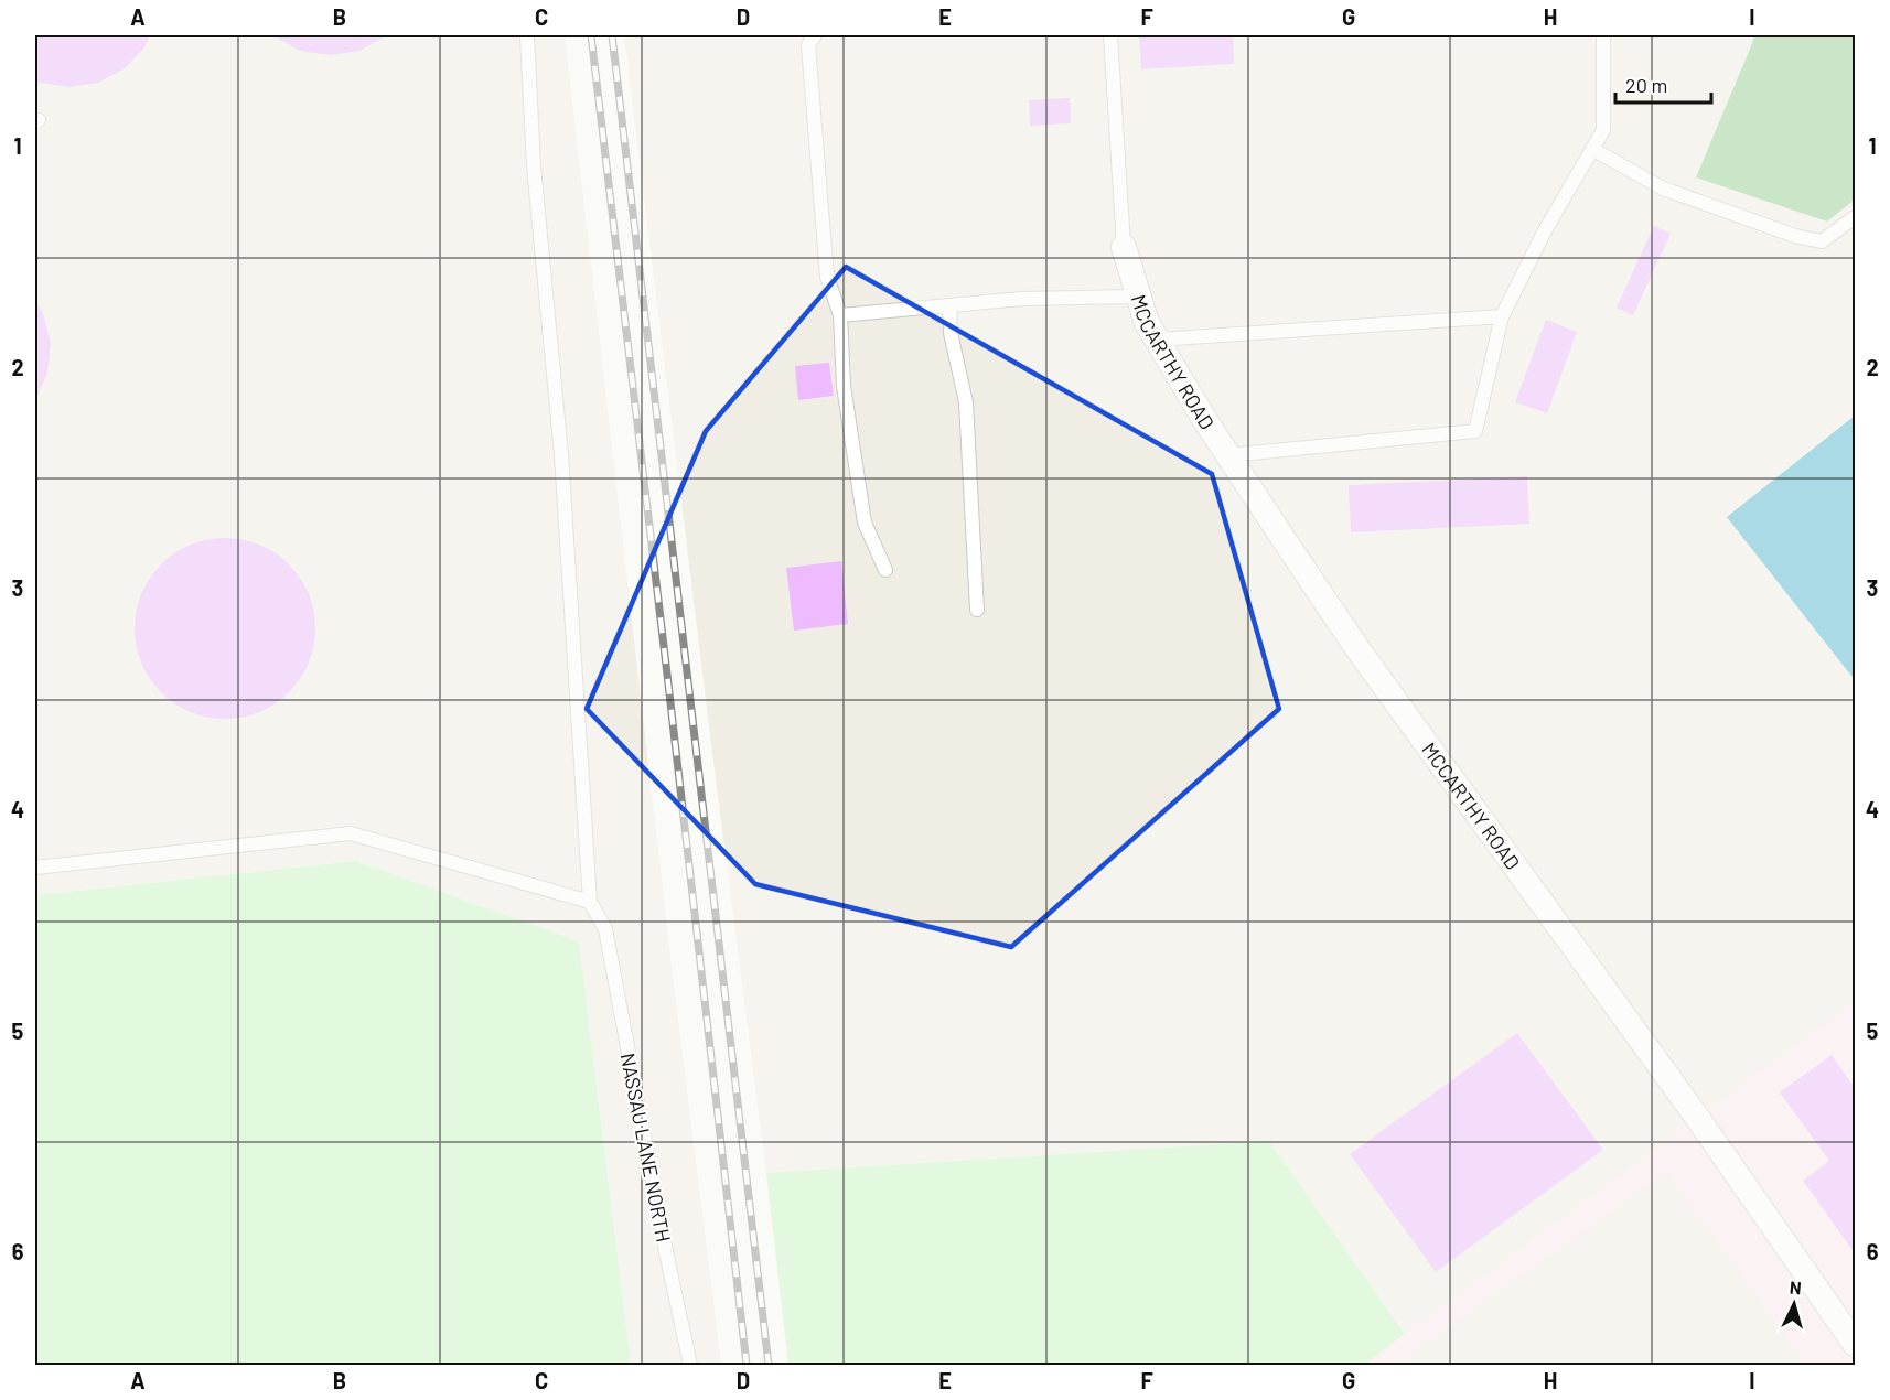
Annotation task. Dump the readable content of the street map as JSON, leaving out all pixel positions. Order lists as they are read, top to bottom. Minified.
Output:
{"streets":{"street":["MCCARTHY ROAD"],"lane":["NASSAU LANE NORTH"]},"scale_bar":"20 m","north":"top","grid":{"columns":["A","B","C","D","E","F","G","H","I"],"rows":["1","2","3","4","5","6"]}}
